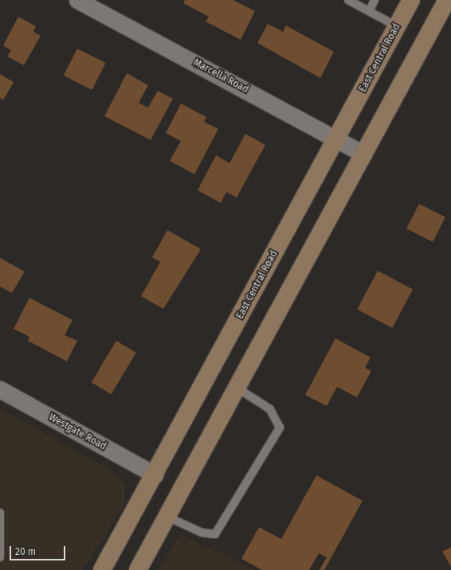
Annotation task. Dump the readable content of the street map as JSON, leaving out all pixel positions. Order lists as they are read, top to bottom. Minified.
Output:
{"streets":{"main road":["East Central Road"],"street":["Marcella Road","Westgate Road"]},"crossings":[["East Central Road","Marcella Road"],["East Central Road","Westgate Road"]],"scale_bar":"20 m"}
